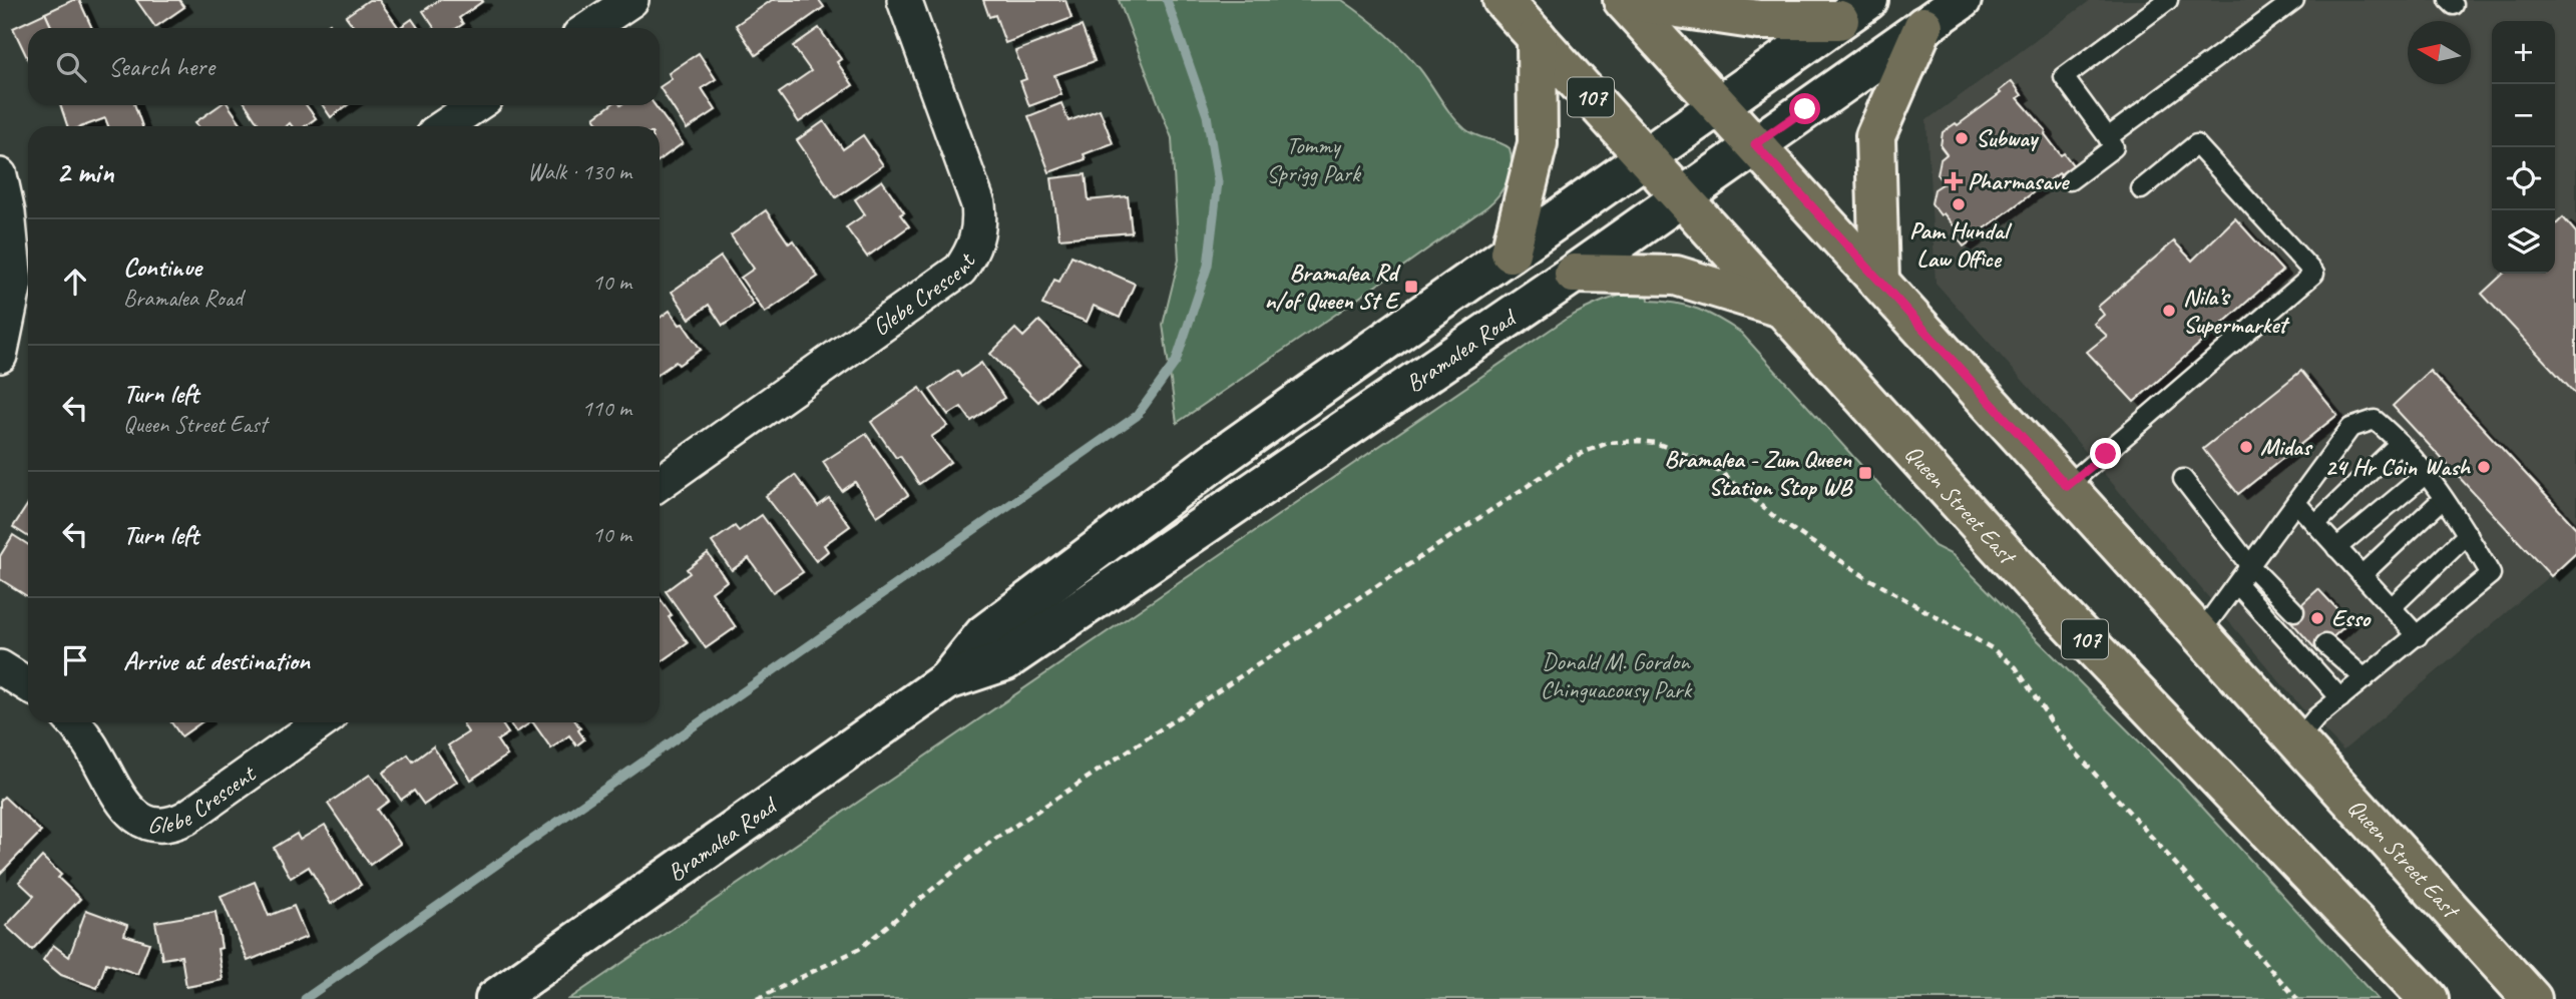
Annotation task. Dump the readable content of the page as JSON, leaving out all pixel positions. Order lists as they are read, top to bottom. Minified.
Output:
{"streets":{"main road":["107","Bramalea Road","Queen Street East"],"street":["Glebe Crescent"]},"crossings":[["Bramalea Road","Queen Street East"]],"parks":["Tommy Sprigg Park","Donald M. Gordon Chinguacousy Park"],"places":{"other":["Subway","Pam Hundal Law Office","Nila’s Supermarket","Midas","24 Hr Coin Wash","Esso"],"health":["Pharmasave"],"transit":["Bramalea Rd n/of Queen St E","Bramalea - Zum Queen Station Stop WB"]},"north":"left","page":{"map_buttons":["+","−"],"search":"Search here","heading":["2 min","Walk · 130 m"],"list":[["Continue","Bramalea Road","10 m"],["Turn left","Queen Street East","110 m"],["Turn left","10 m"],"Arrive at destination"]}}
